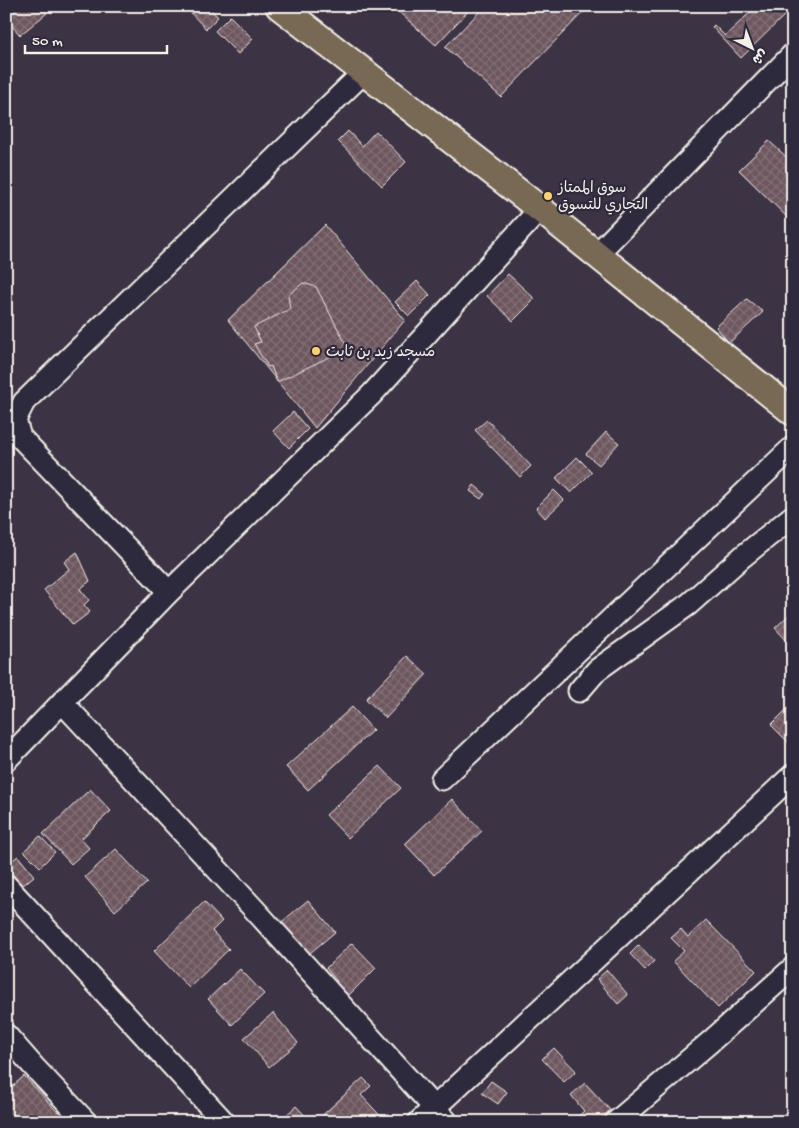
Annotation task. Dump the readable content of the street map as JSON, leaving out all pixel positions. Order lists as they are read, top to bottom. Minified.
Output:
{"places":["سوق الممتاز التجاري للتسوق","مسجد زيد بن ثابت"],"scale_bar":"50 m","north":"bottom right"}
